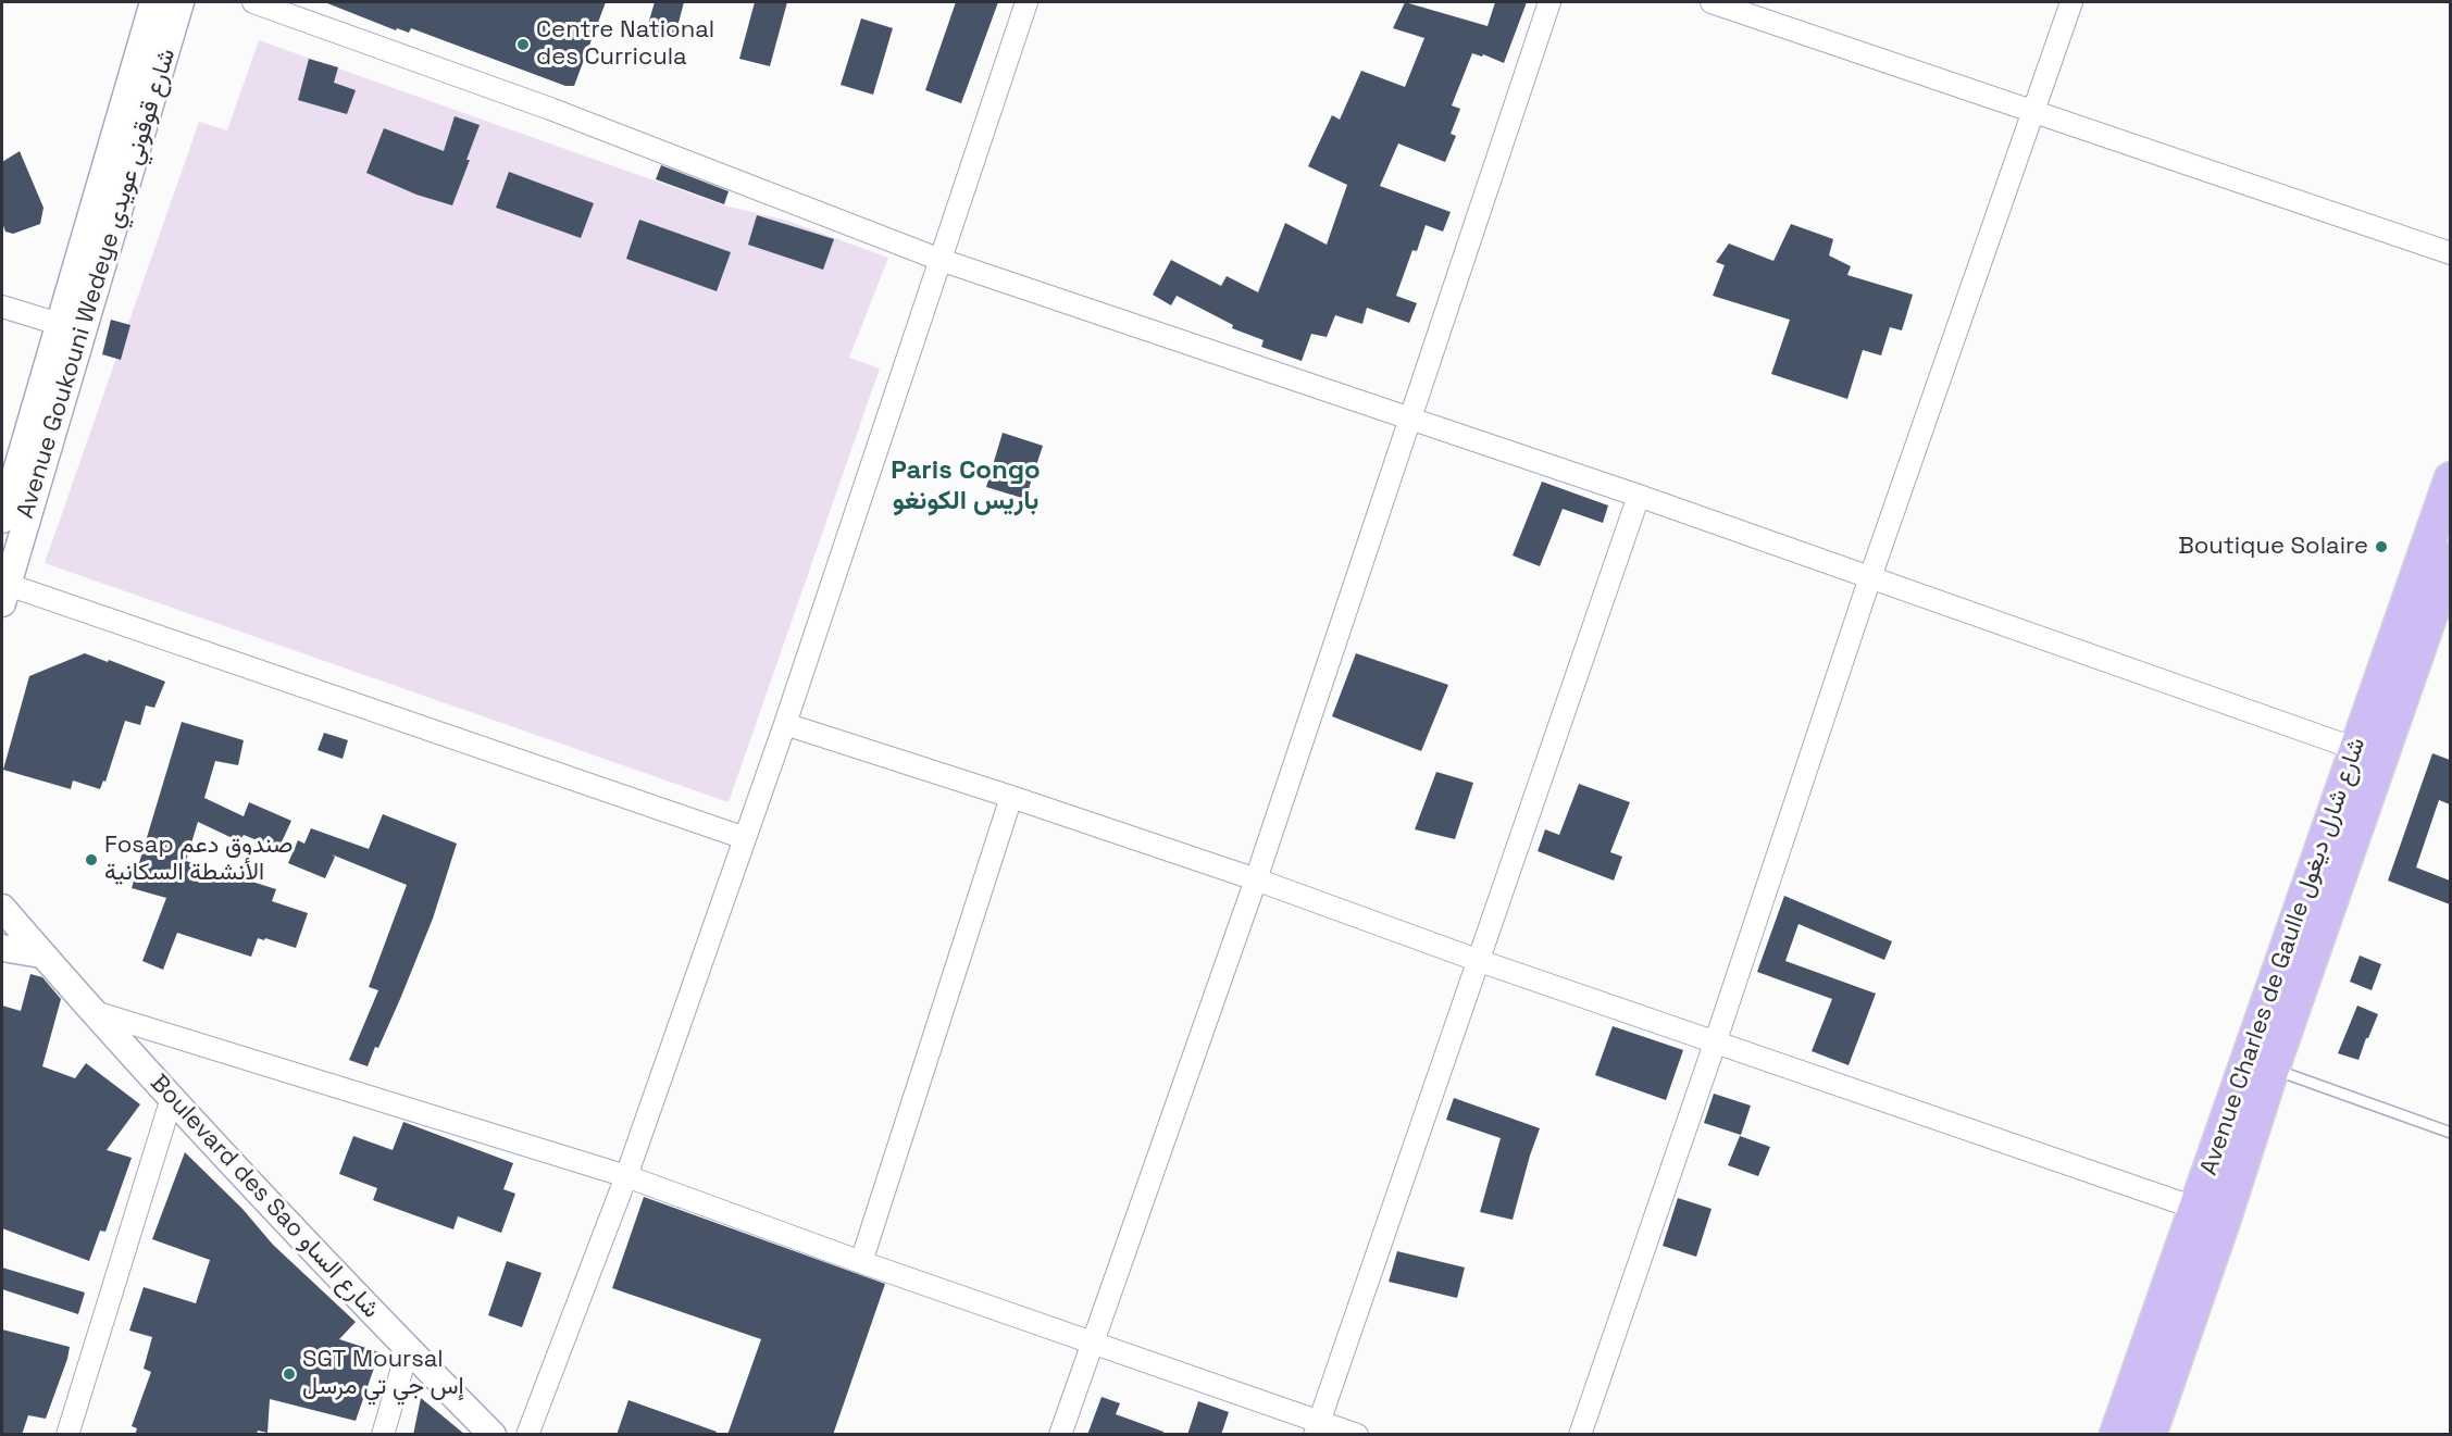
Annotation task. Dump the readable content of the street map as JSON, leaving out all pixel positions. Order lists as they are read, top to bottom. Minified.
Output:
{"streets":{"main road":["Avenue Charles de Gaulle شارع شارل ديغول"],"street":["Avenue Goukouni Wedeye شارع قوقوني عويدي","Boulevard des Sao شارع الساو"]},"districts":["Paris Congo باريس الكونغو"],"places":["Centre National des Curricula","Boutique Solaire","Fosap صندوق دعم الأنشطة السكانية","SGT Moursal إس جي تي مرسل"]}
